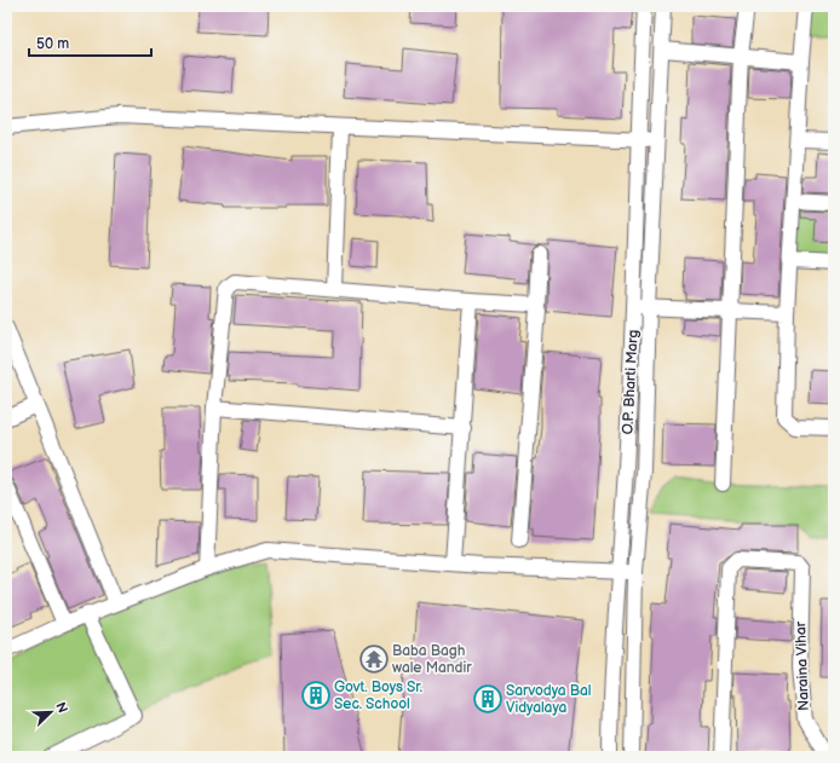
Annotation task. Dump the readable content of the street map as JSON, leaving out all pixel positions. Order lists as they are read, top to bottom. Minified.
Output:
{"streets":{"street":["O.P. Bharti Marg","Naraina Vihar"]},"places":{"temple":["Baba Bagh wale Mandir"],"building":["Govt. Boys Sr. Sec. School","Sarvodya Bal Vidyalaya"]},"scale_bar":"50 m","north":"top right"}
